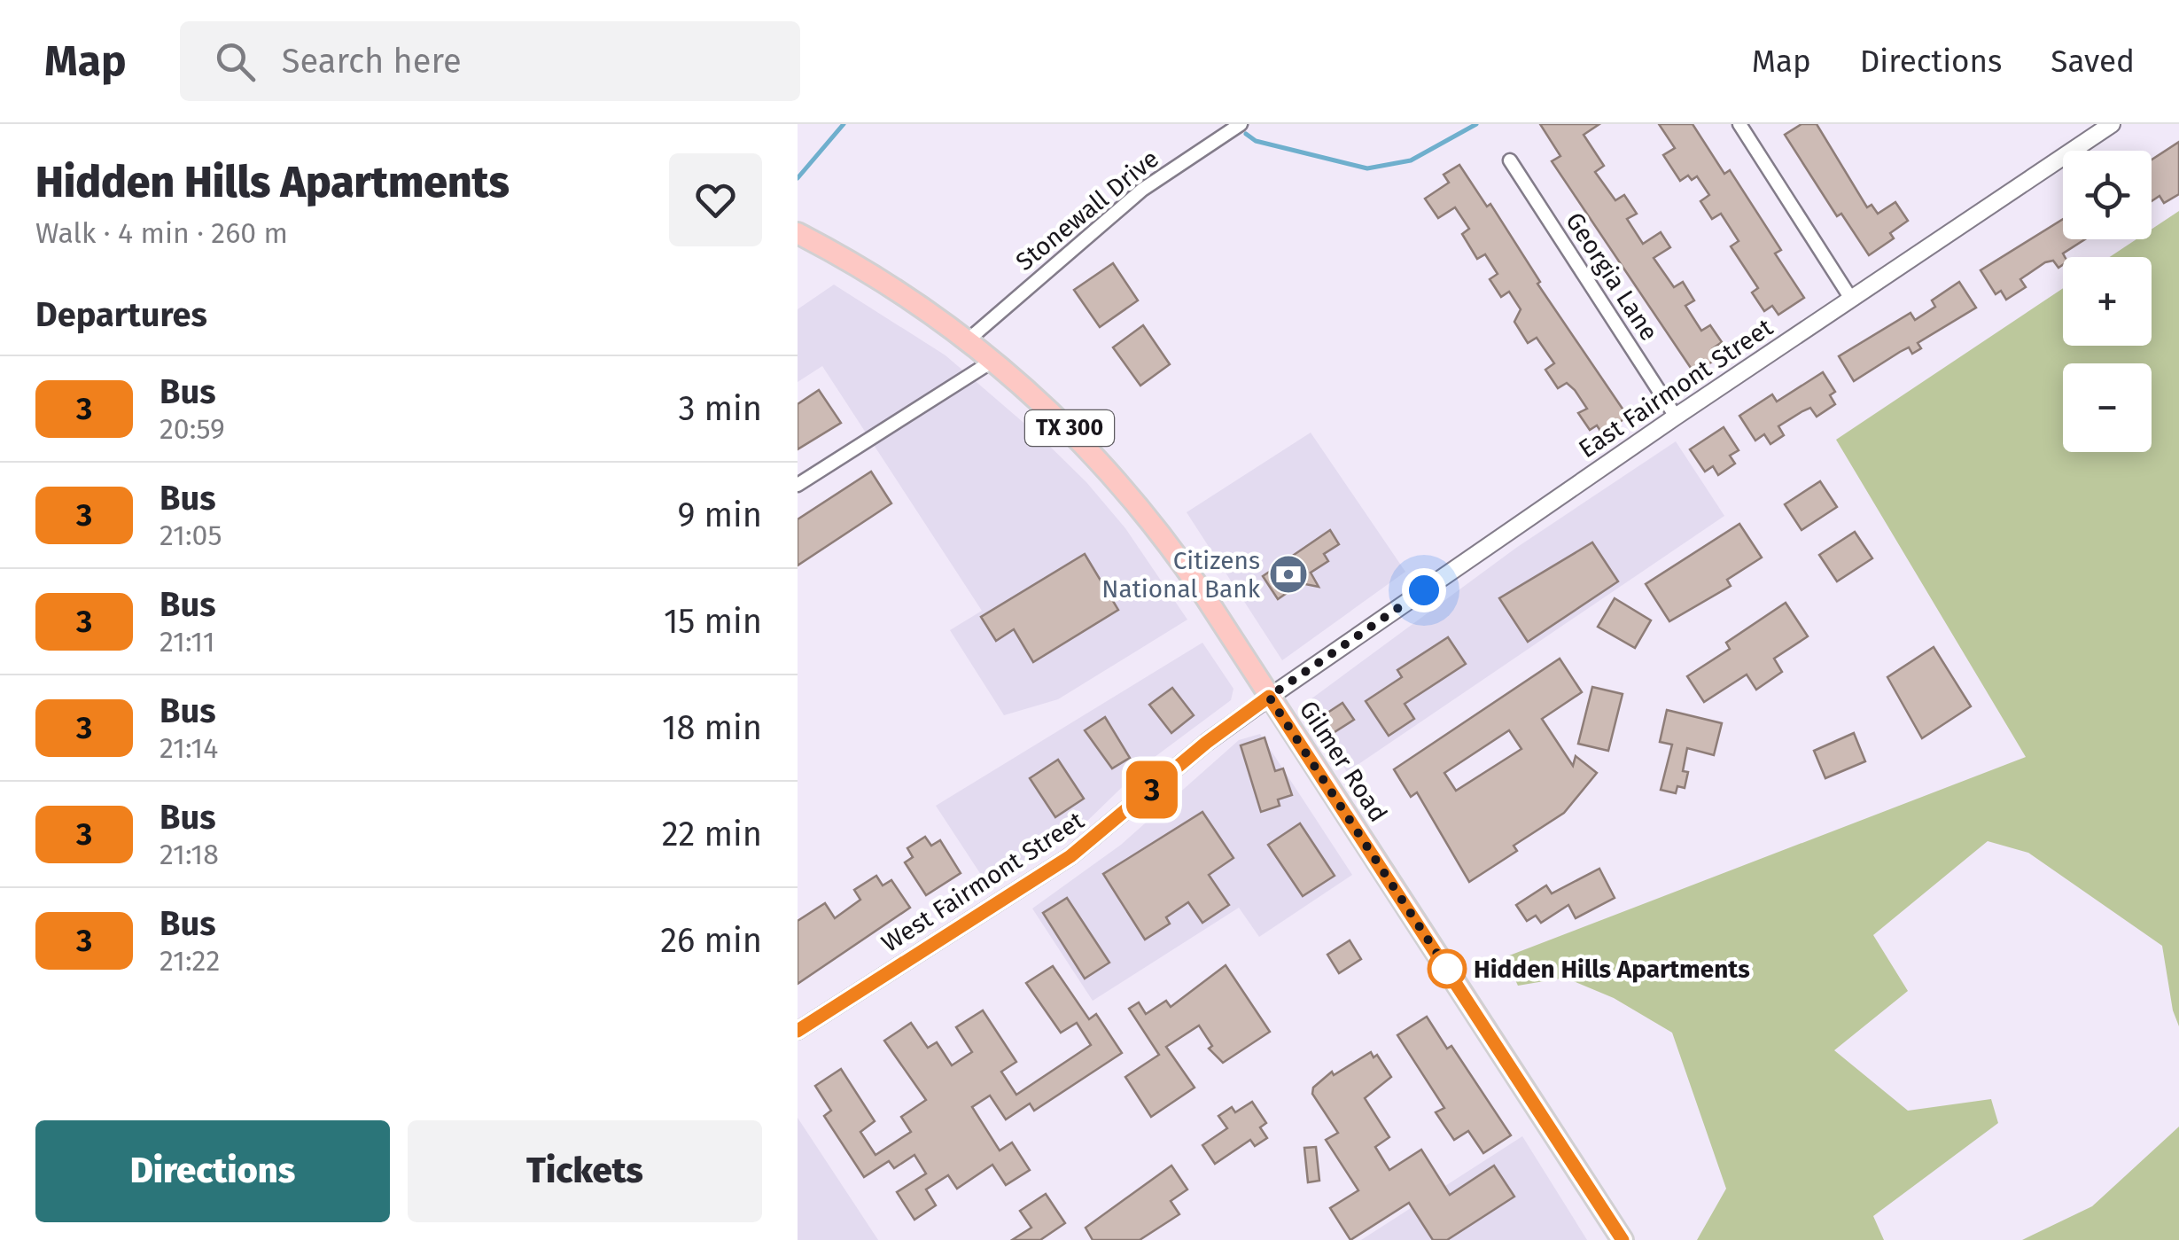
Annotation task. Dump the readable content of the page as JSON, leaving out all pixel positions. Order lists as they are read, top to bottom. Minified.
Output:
{"streets":{"main road":["TX 300","Gilmer Road"],"street":["Stonewall Drive","Georgia Lane","East Fairmont Street","West Fairmont Street"]},"crossings":[["Stonewall Drive","Gilmer Road"],["Georgia Lane","East Fairmont Street"],["East Fairmont Street","Gilmer Road"],["East Fairmont Street","West Fairmont Street"],["Gilmer Road","West Fairmont Street"]],"places":{"bank":["Citizens National Bank"],"other":["Hidden Hills Apartments"]},"lines":["bus line 3"],"page":{"header":"Map","search":"Search here","nav":["Map","Directions","Saved"],"heading":[["Hidden Hills Apartments","Walk · 4 min · 260 m"],"Departures"],"on_map":"3","map_buttons":["+","−"],"list":[{"mark":"3","name":"Bus","note":"20:59","value":"3 min"},{"mark":"3","name":"Bus","note":"21:05","value":"9 min"},{"mark":"3","name":"Bus","note":"21:11","value":"15 min"},{"mark":"3","name":"Bus","note":"21:14","value":"18 min"},{"mark":"3","name":"Bus","note":"21:18","value":"22 min"},{"mark":"3","name":"Bus","note":"21:22","value":"26 min"}],"buttons":["Directions","Tickets"]}}
